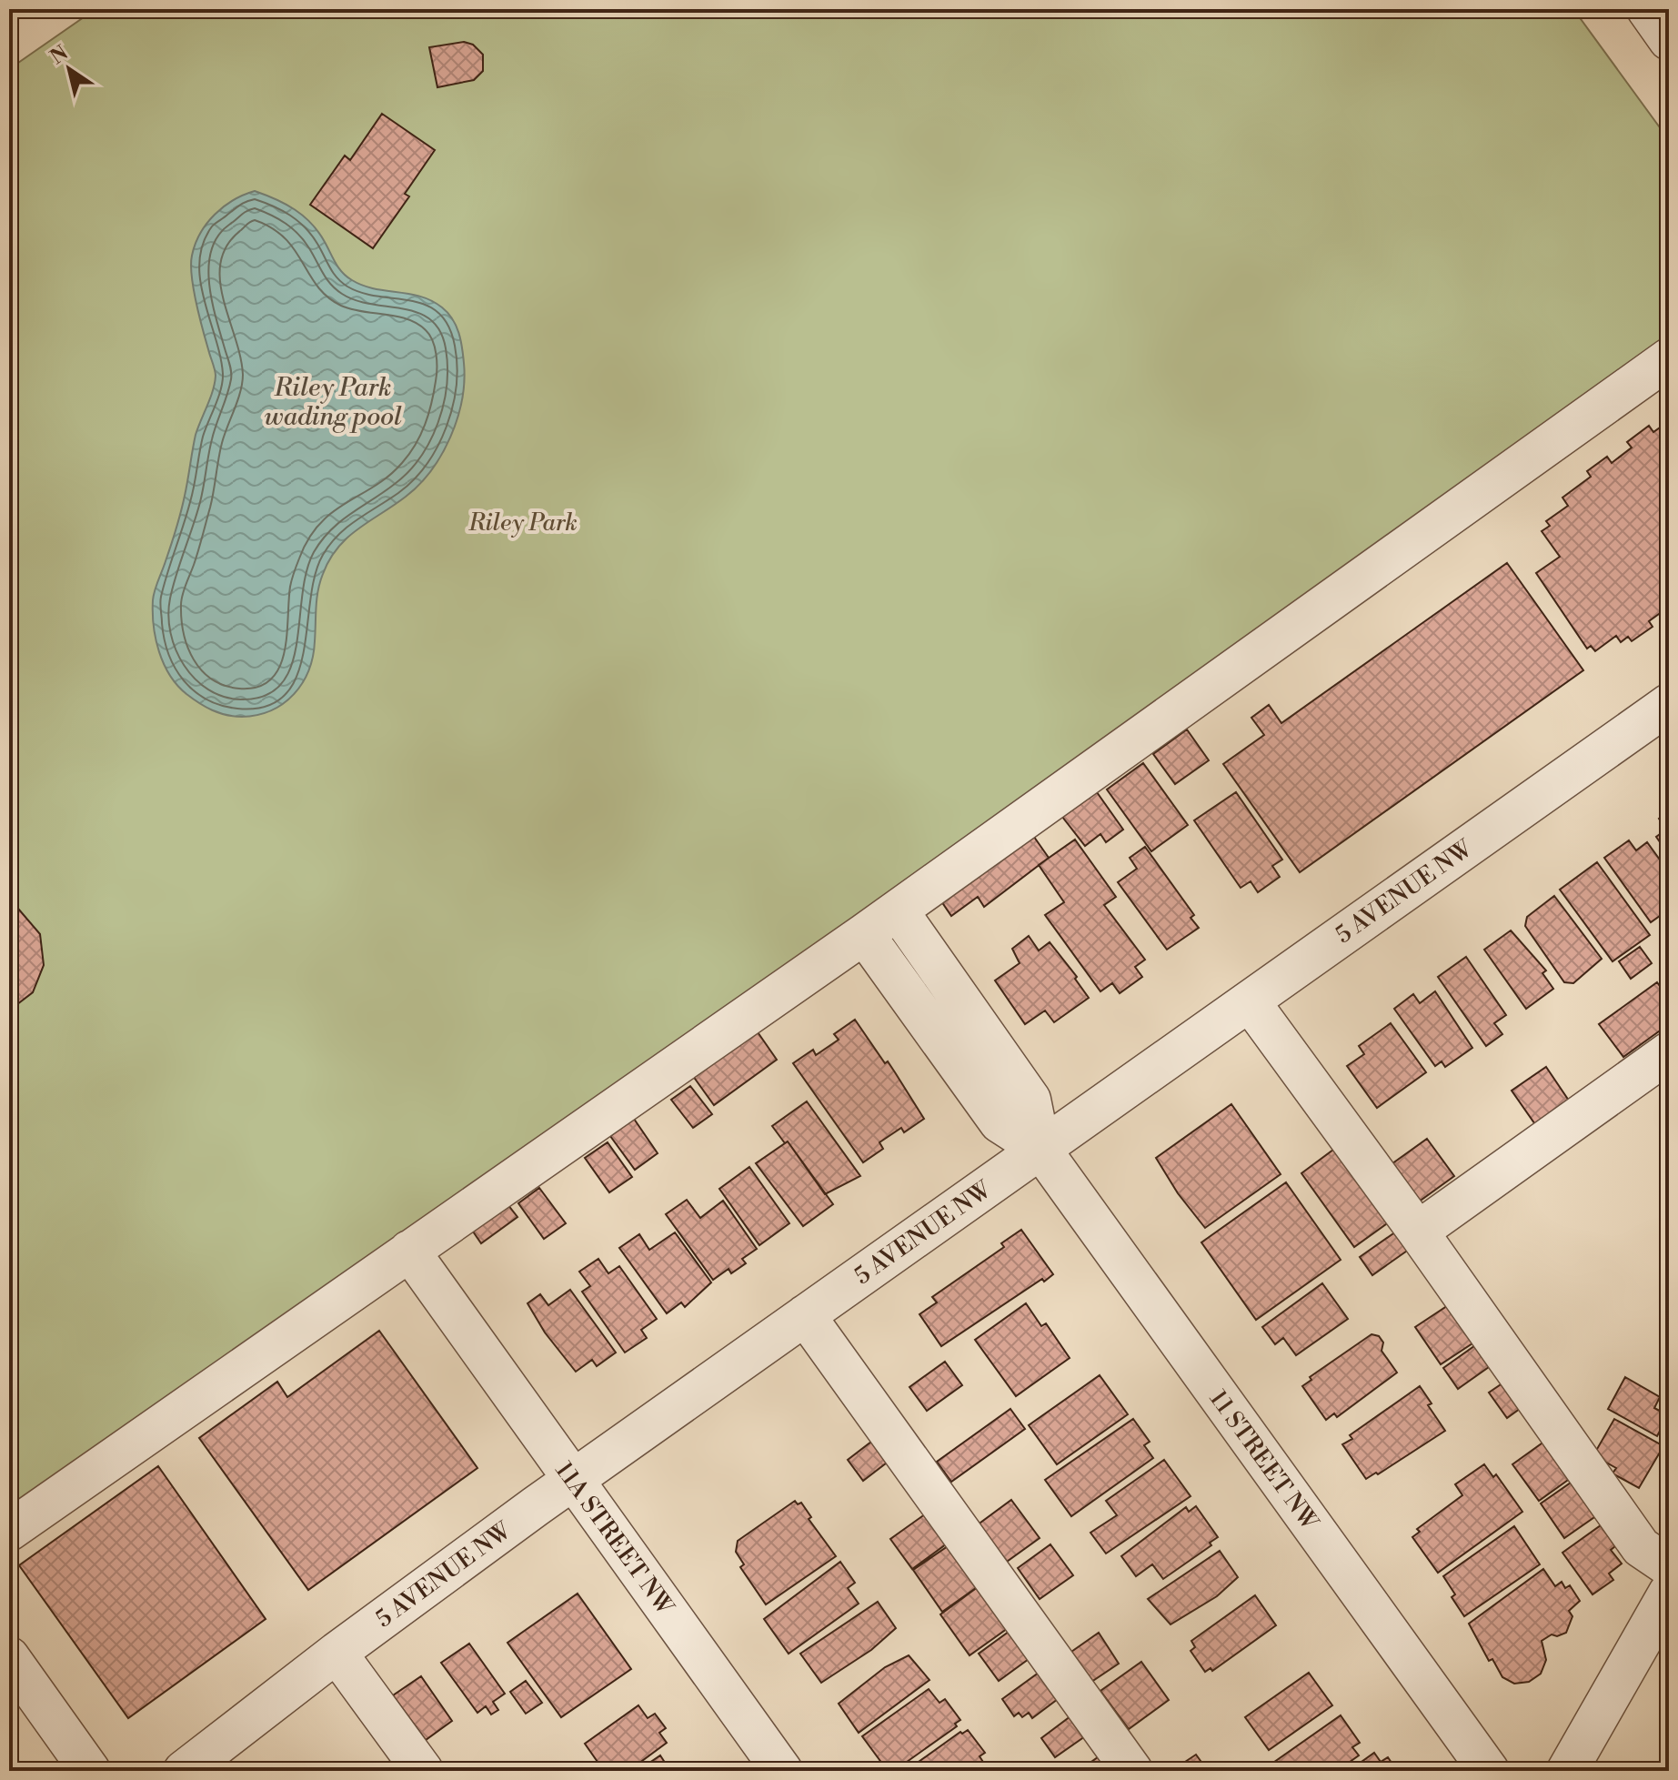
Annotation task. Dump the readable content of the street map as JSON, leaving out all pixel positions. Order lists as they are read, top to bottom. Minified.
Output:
{"streets":{"street":["5 AVENUE NW","11 STREET NW","11A STREET NW"]},"crossings":[["5 AVENUE NW","11 STREET NW"],["5 AVENUE NW","11A STREET NW"]],"water":["Riley Park wading pool"],"parks":["Riley Park"],"north":"top left"}
